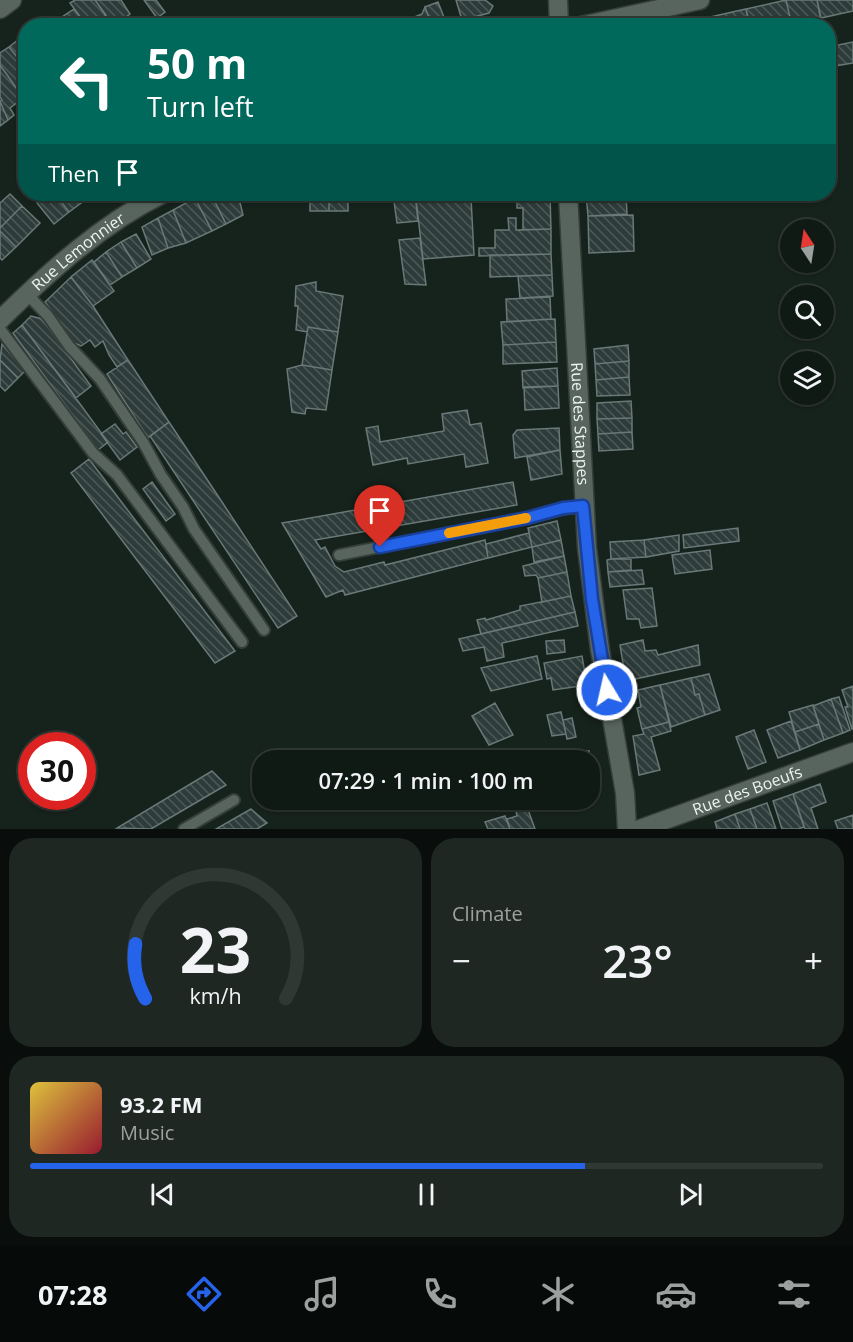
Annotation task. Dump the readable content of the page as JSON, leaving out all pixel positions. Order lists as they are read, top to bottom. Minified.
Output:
{"streets":{"street":["Rue Lemonnier","Rue des Stappes","Rue des Boeufs"]},"north":"top","page":{"turn":["50 m","Turn left"],"then":"Then","limit":"30","trip":"07:29 · 1 min · 100 m","tile":"Climate","heat":["−","23°","+"],"song":["93.2 FM","Music"],"tabs":"07:28","gauge":["23","km/h"]}}
